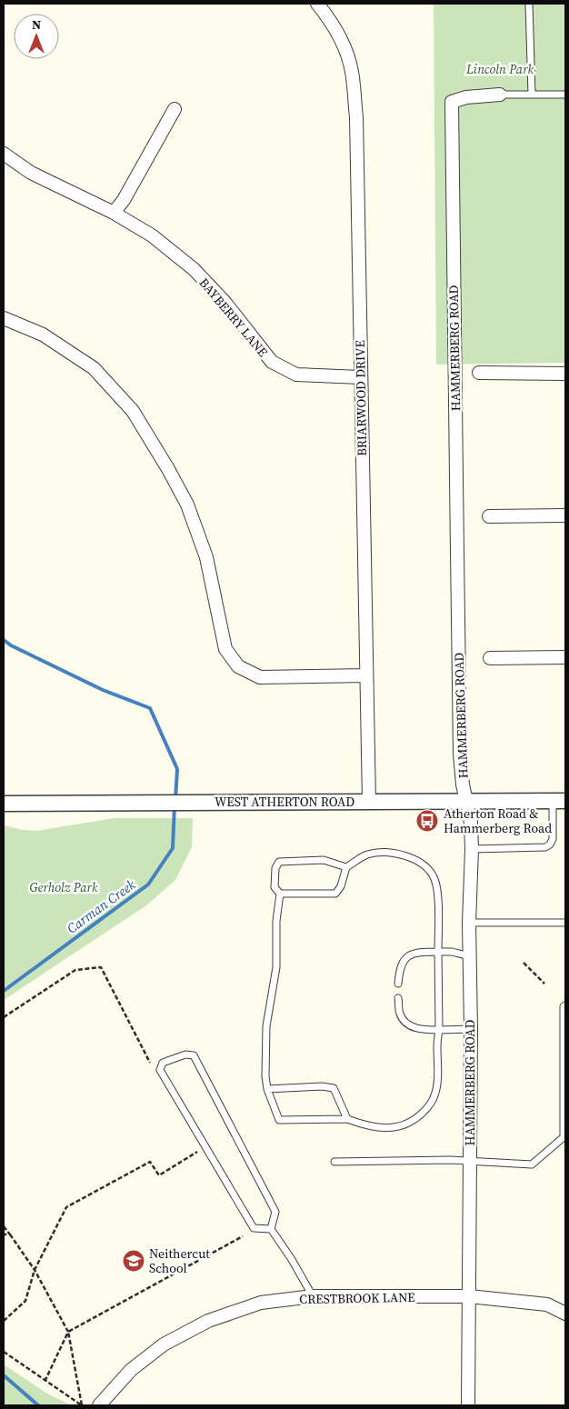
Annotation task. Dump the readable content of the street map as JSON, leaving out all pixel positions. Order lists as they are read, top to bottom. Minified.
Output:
{"streets":{"street":["BAYBERRY LANE","HAMMERBERG ROAD","BRIARWOOD DRIVE","WEST ATHERTON ROAD","CRESTBROOK LANE"]},"crossings":[["BAYBERRY LANE","BRIARWOOD DRIVE"],["HAMMERBERG ROAD","WEST ATHERTON ROAD"],["HAMMERBERG ROAD","CRESTBROOK LANE"],["BRIARWOOD DRIVE","WEST ATHERTON ROAD"]],"water":["Carman Creek"],"parks":["Lincoln Park","Gerholz Park"],"places":{"bus stop":["Atherton Road & Hammerberg Road"],"school or university":["Neithercut School"]},"north":"top"}
